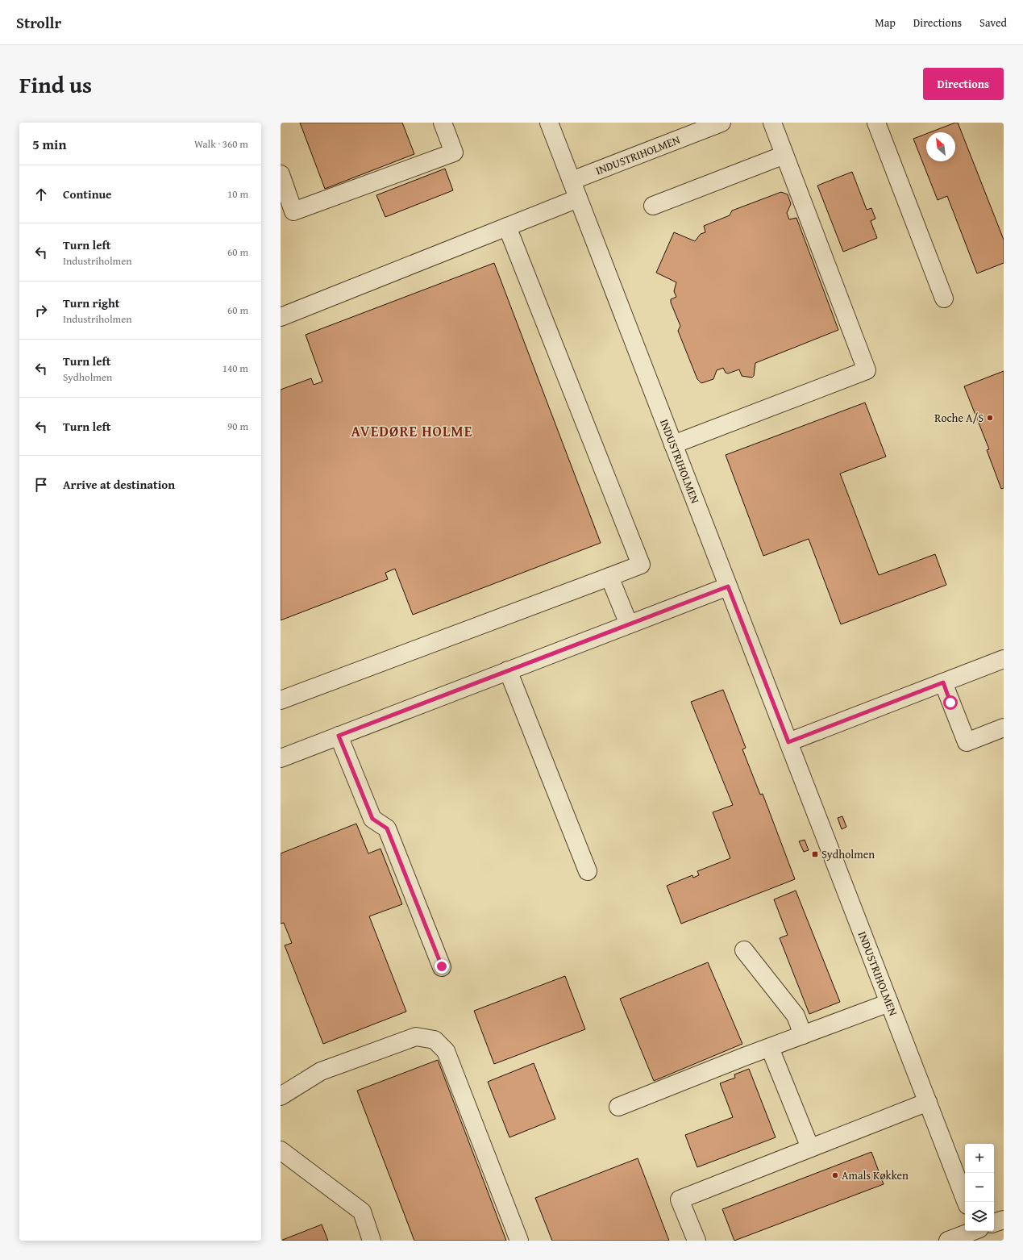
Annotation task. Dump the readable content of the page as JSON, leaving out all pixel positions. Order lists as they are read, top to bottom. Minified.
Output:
{"streets":{"street":["INDUSTRIHOLMEN"]},"districts":["AVEDØRE HOLME"],"places":{"other":["Roche A/S","Amals Køkken"],"transit":["Sydholmen"]},"north":"top left","page":{"header":"Strollr","nav":["Map","Directions","Saved"],"title":"Find us","buttons":"Directions","heading":["5 min","Walk · 360 m"],"list":[["Continue","10 m"],["Turn left","Industriholmen","60 m"],["Turn right","Industriholmen","60 m"],["Turn left","Sydholmen","140 m"],["Turn left","90 m"],"Arrive at destination"],"map_buttons":["+","−"]}}
